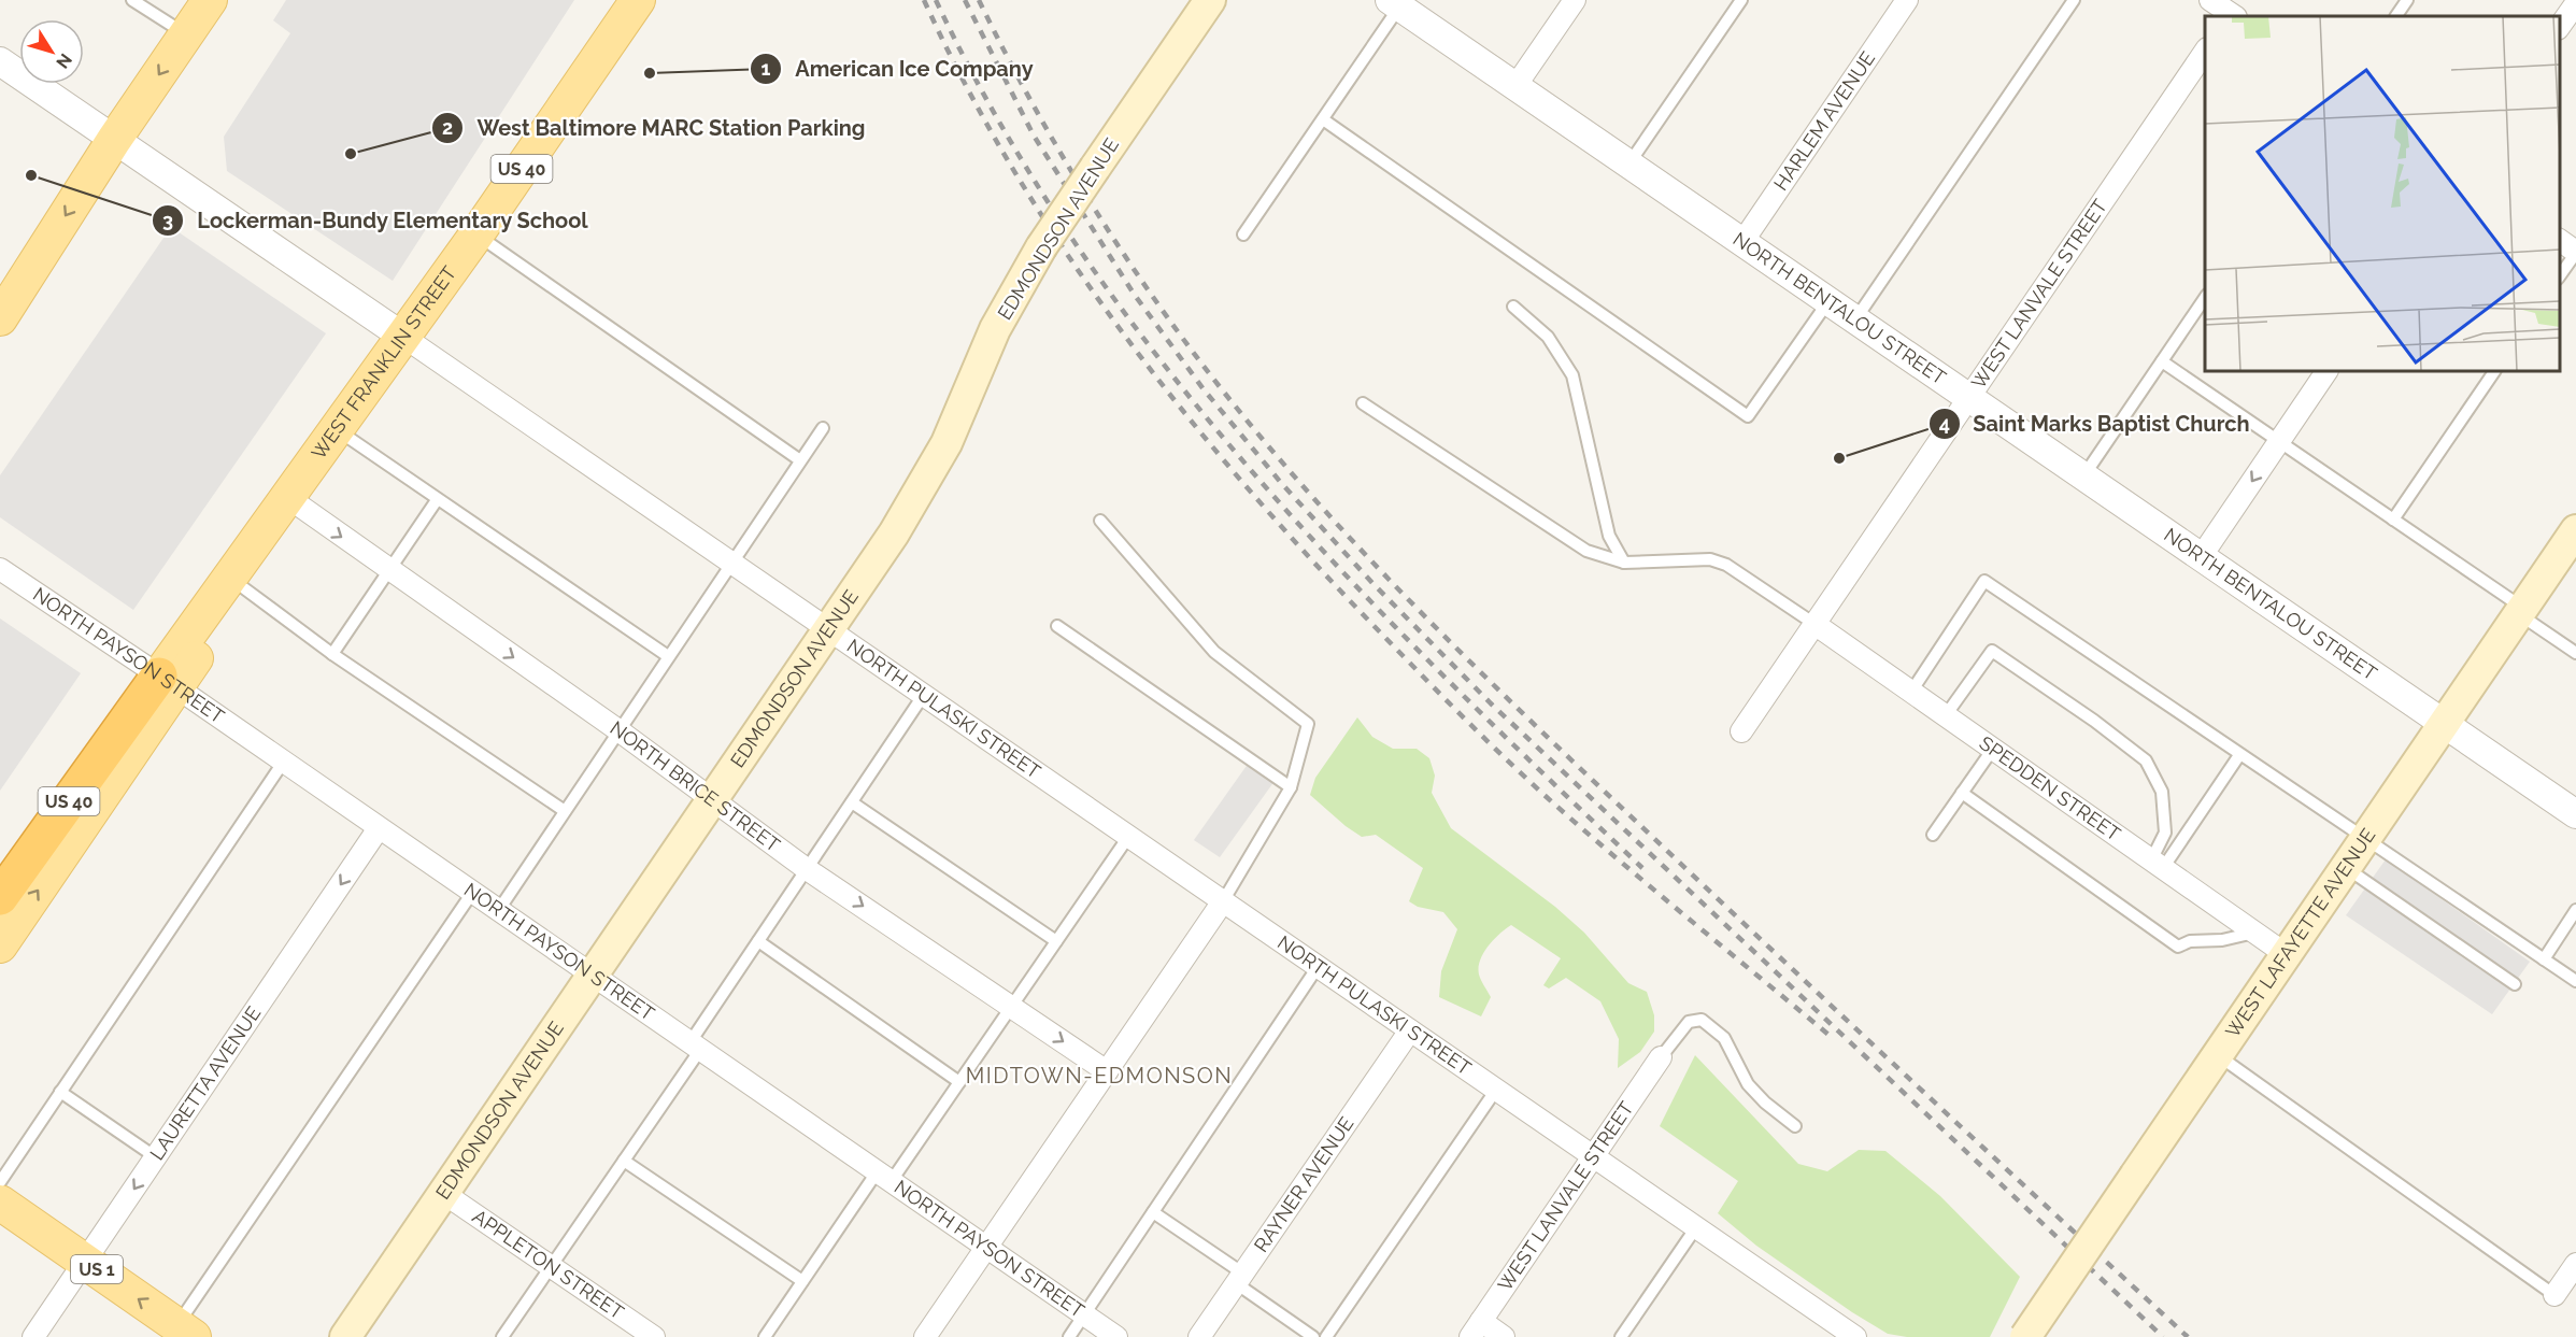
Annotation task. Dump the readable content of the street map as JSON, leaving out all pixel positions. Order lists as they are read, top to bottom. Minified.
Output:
{"streets":{"highway":["US 40"],"main road":["EDMONDSON AVENUE","WEST FRANKLIN STREET","WEST LAFAYETTE AVENUE","US 1"],"street":["HARLEM AVENUE","WEST LANVALE STREET","NORTH BENTALOU STREET","NORTH PAYSON STREET","NORTH PULASKI STREET","NORTH BRICE STREET","SPEDDEN STREET","LAURETTA AVENUE","RAYNER AVENUE","APPLETON STREET"]},"crossings":[["HARLEM AVENUE","NORTH BENTALOU STREET"],["US 40","WEST FRANKLIN STREET"],["US 40","NORTH PAYSON STREET"],["EDMONDSON AVENUE","NORTH PAYSON STREET"],["EDMONDSON AVENUE","NORTH PULASKI STREET"],["EDMONDSON AVENUE","NORTH BRICE STREET"],["EDMONDSON AVENUE","APPLETON STREET"],["WEST LANVALE STREET","NORTH BENTALOU STREET"],["WEST LANVALE STREET","NORTH PULASKI STREET"],["WEST LANVALE STREET","SPEDDEN STREET"],["NORTH BENTALOU STREET","WEST LAFAYETTE AVENUE"],["WEST FRANKLIN STREET","NORTH PAYSON STREET"],["WEST FRANKLIN STREET","NORTH PULASKI STREET"],["WEST FRANKLIN STREET","NORTH BRICE STREET"],["NORTH PAYSON STREET","LAURETTA AVENUE"],["NORTH PULASKI STREET","RAYNER AVENUE"],["SPEDDEN STREET","WEST LAFAYETTE AVENUE"],["LAURETTA AVENUE","US 1"]],"one_way":["NORTH BRICE STREET","LAURETTA AVENUE"],"districts":["MIDTOWN-EDMONSON"],"places":["American Ice Company","West Baltimore MARC Station Parking","Lockerman-Bundy Elementary School","Saint Marks Baptist Church"],"north":"bottom right"}
